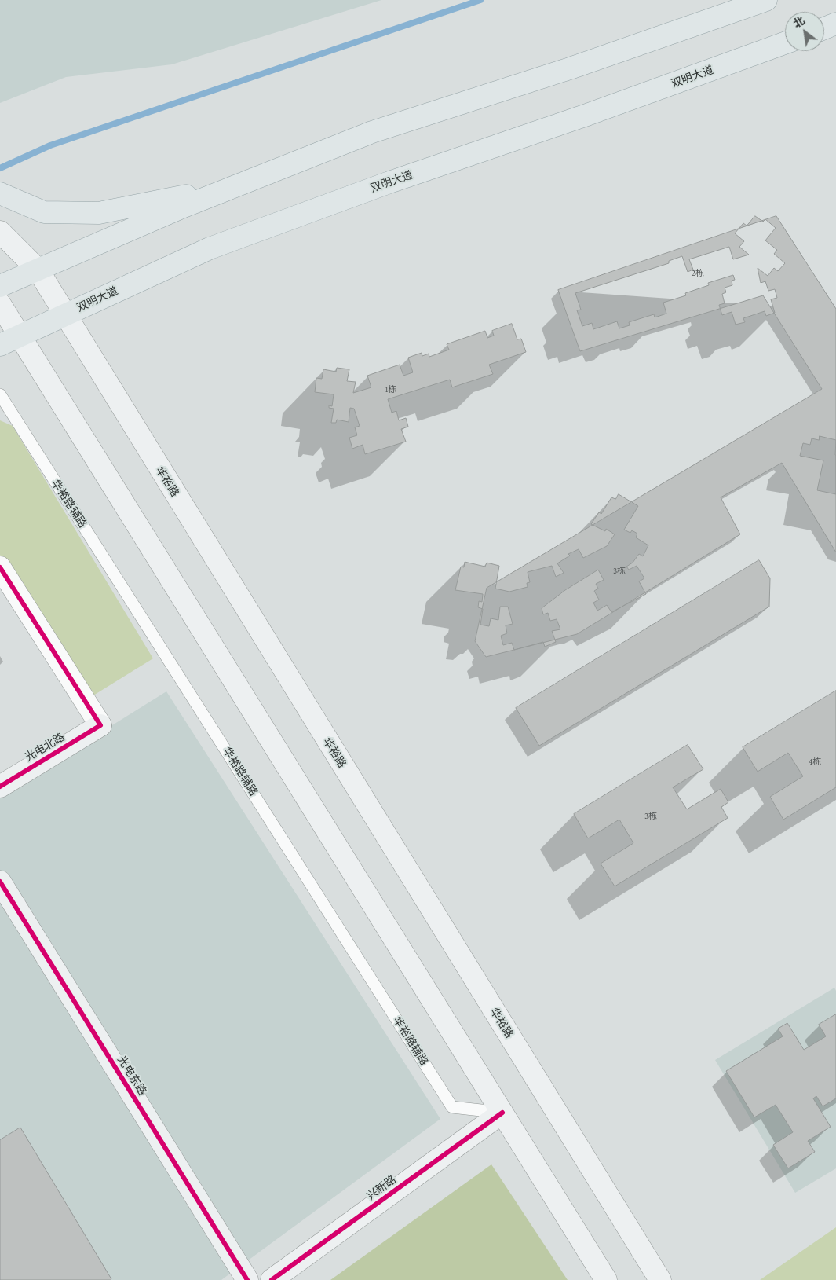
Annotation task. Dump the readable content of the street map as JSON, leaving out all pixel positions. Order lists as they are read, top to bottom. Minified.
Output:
{"streets":{"main road":["双明大道","华裕路","光电北路","光电东路","兴新路"],"lane":["华裕路辅路"]},"crossings":[["双明大道","华裕路"],["华裕路辅路","兴新路"]],"house_numbers":["2栋","1栋","3栋","4栋","3栋"],"north":"top left"}
